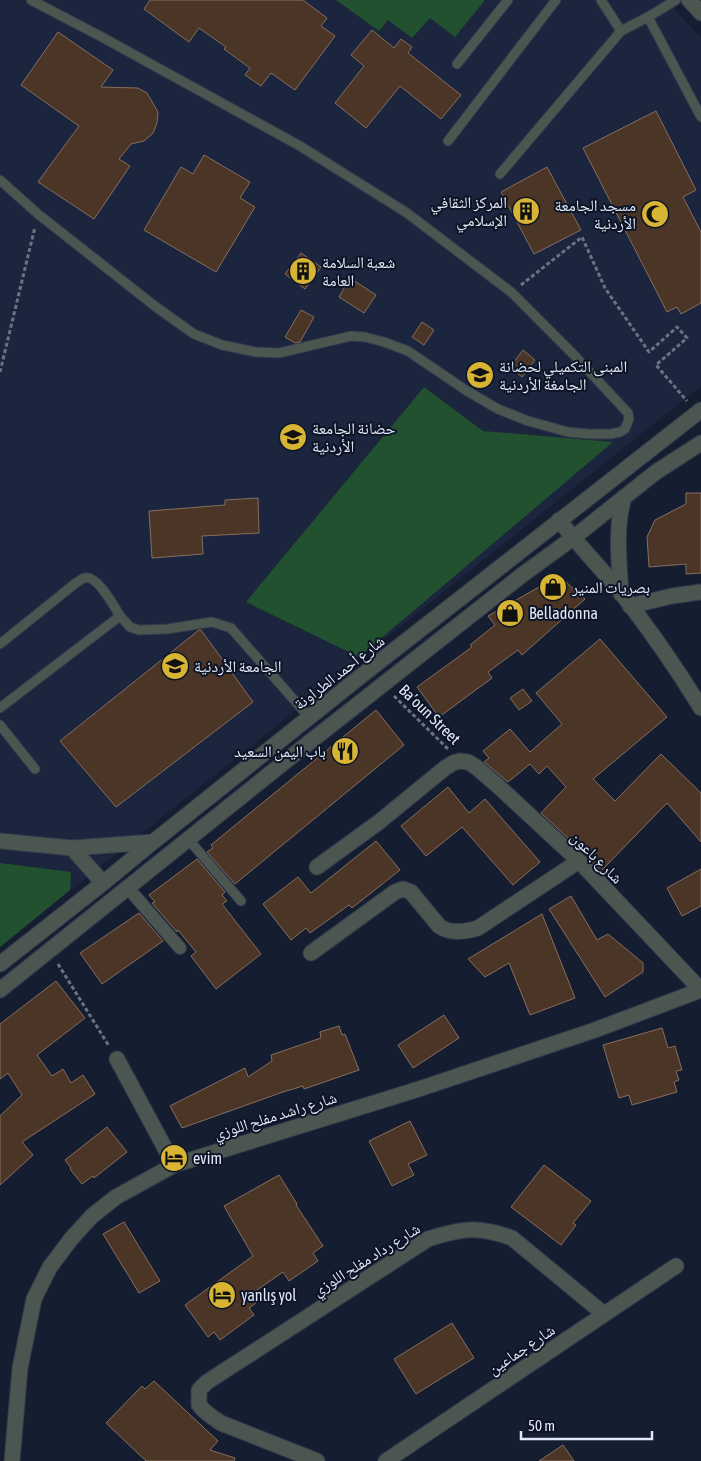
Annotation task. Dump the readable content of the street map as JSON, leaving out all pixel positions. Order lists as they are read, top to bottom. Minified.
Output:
{"streets":{"street":["شارع أحمد الطراونة","شارع باعون","شارع راشد مفلح اللوزي","شارع رداد مفلح اللوزي","شارع جماعين"],"path":["Ba’oun Street"]},"crossings":[["Ba’oun Street","شارع باعون"],["شارع باعون","شارع راشد مفلح اللوزي"],["شارع رداد مفلح اللوزي","شارع جماعين"]],"places":{"building":["المركز الثقافي الإسلامي","شعبة السلامة العامة"],"mosque":["مسجد الجامعة الأردنية"],"school or university":["المبنى التكميلي لحضانة الجامغة الأردنية","حضانة الجامعة الأردنية","الجامعة الأردنية"],"shop":["بصريات المنير","Belladonna"],"restaurant":["باب اليمن السعيد"],"hotel":["evim","yanlış yol"]},"scale_bar":"50 m"}
